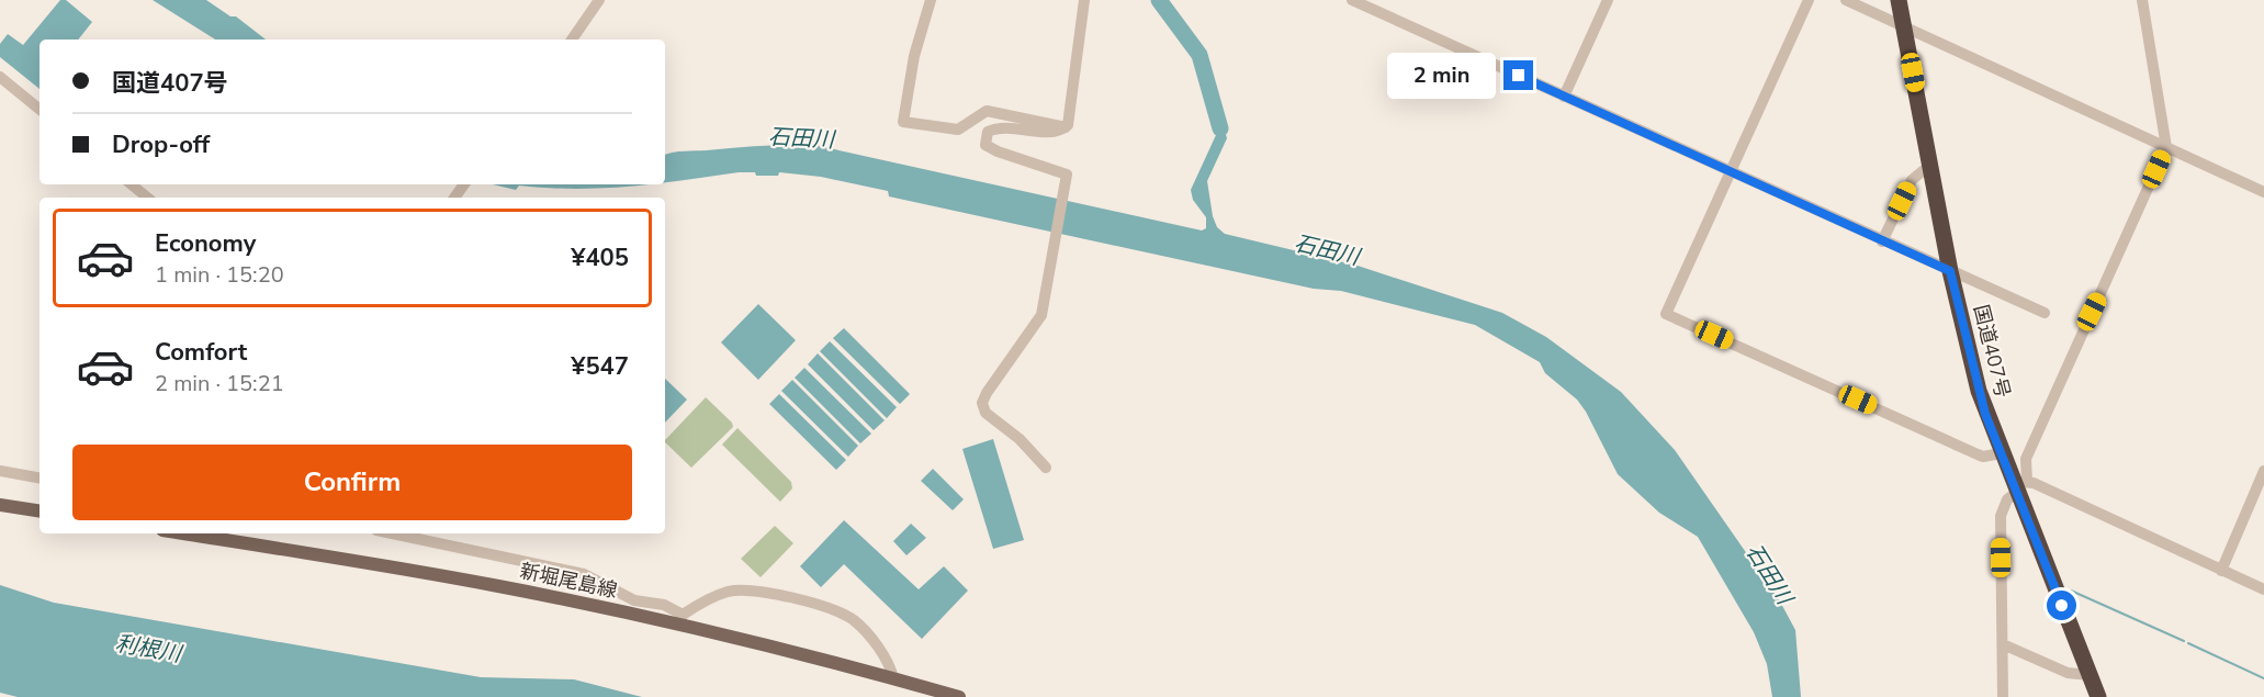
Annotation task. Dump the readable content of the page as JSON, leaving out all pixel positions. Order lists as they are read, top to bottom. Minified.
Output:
{"streets":{"highway":["国道407号"],"main road":["新堀尾島線"]},"water":["石田川","利根川"],"page":{"banner":["国道407号","Drop-off"],"bubble":"2 min","list":[{"name":"Economy","note":"1 min · 15:20","value":"¥405"},{"name":"Comfort","note":"2 min · 15:21","value":"¥547"}],"buttons":"Confirm"}}
